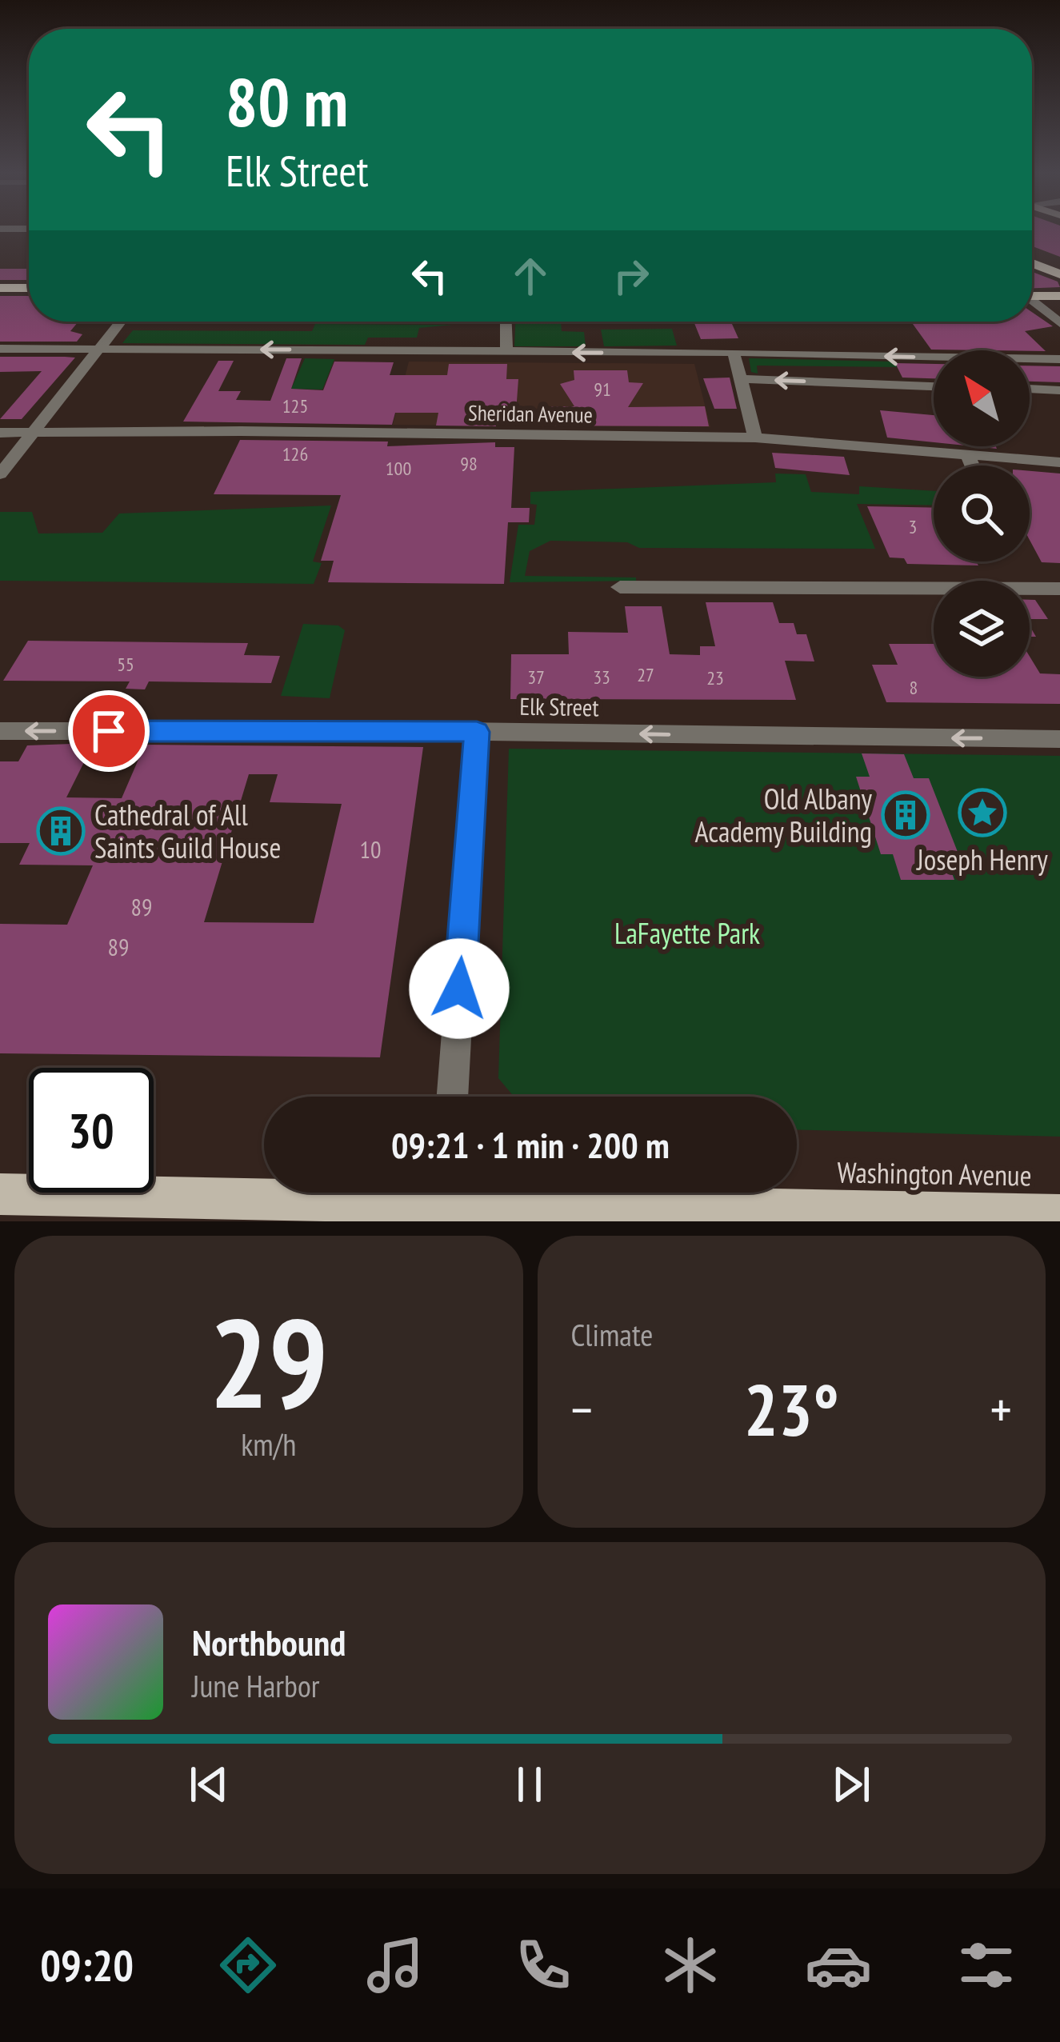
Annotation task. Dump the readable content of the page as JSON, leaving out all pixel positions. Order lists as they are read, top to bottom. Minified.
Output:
{"streets":{"main road":["Washington Avenue"],"street":["Sheridan Avenue","Elk Street"]},"parks":["LaFayette Park"],"places":{"place":["Joseph Henry"],"building":["Old Albany Academy Building","Cathedral of All Saints Guild House"]},"house_numbers":["91","125","126","98","100","3","55","27","37","33","23","8","10","89","89"],"north":"top left","page":{"turn":["80 m","Elk Street"],"limit":"30","trip":"09:21 · 1 min · 200 m","tile":[["29","km/h"],"Climate"],"heat":["−","23°","+"],"song":["Northbound","June Harbor"],"tabs":"09:20"}}
